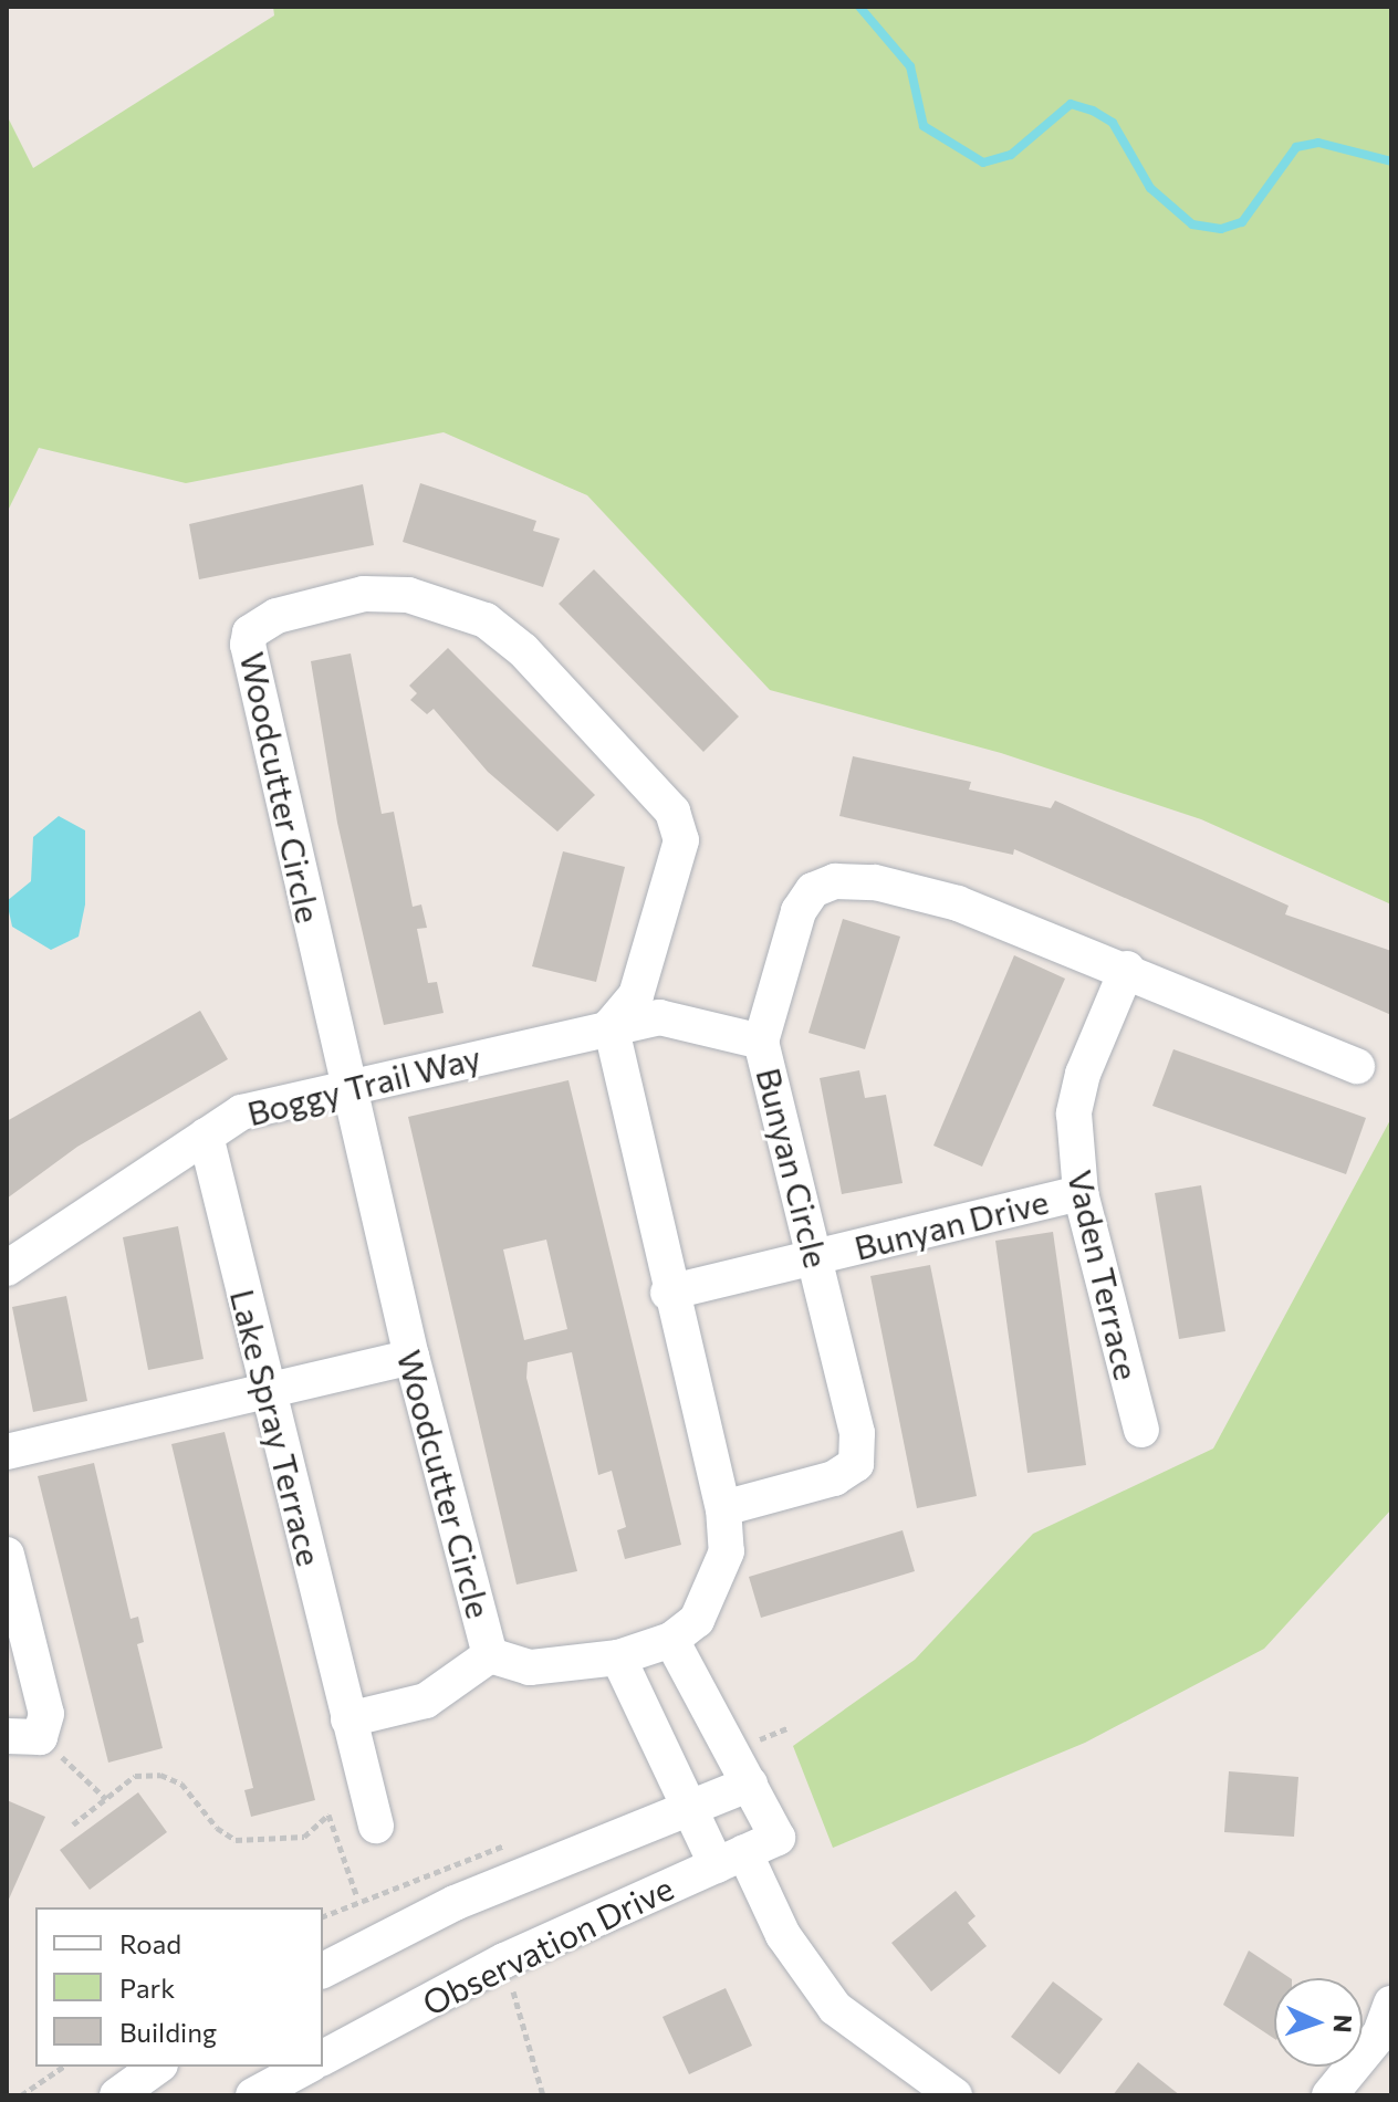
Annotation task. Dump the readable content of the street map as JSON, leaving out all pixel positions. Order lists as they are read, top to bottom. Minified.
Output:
{"streets":{"street":["Woodcutter Circle","Boggy Trail Way","Bunyan Circle","Bunyan Drive","Vaden Terrace","Lake Spray Terrace","Observation Drive"]},"crossings":[["Woodcutter Circle","Boggy Trail Way"],["Woodcutter Circle","Bunyan Circle"],["Woodcutter Circle","Bunyan Drive"],["Boggy Trail Way","Bunyan Circle"],["Boggy Trail Way","Lake Spray Terrace"],["Bunyan Circle","Bunyan Drive"],["Bunyan Circle","Vaden Terrace"],["Bunyan Drive","Vaden Terrace"]],"legend":["Road","Park","Building"],"north":"right"}
